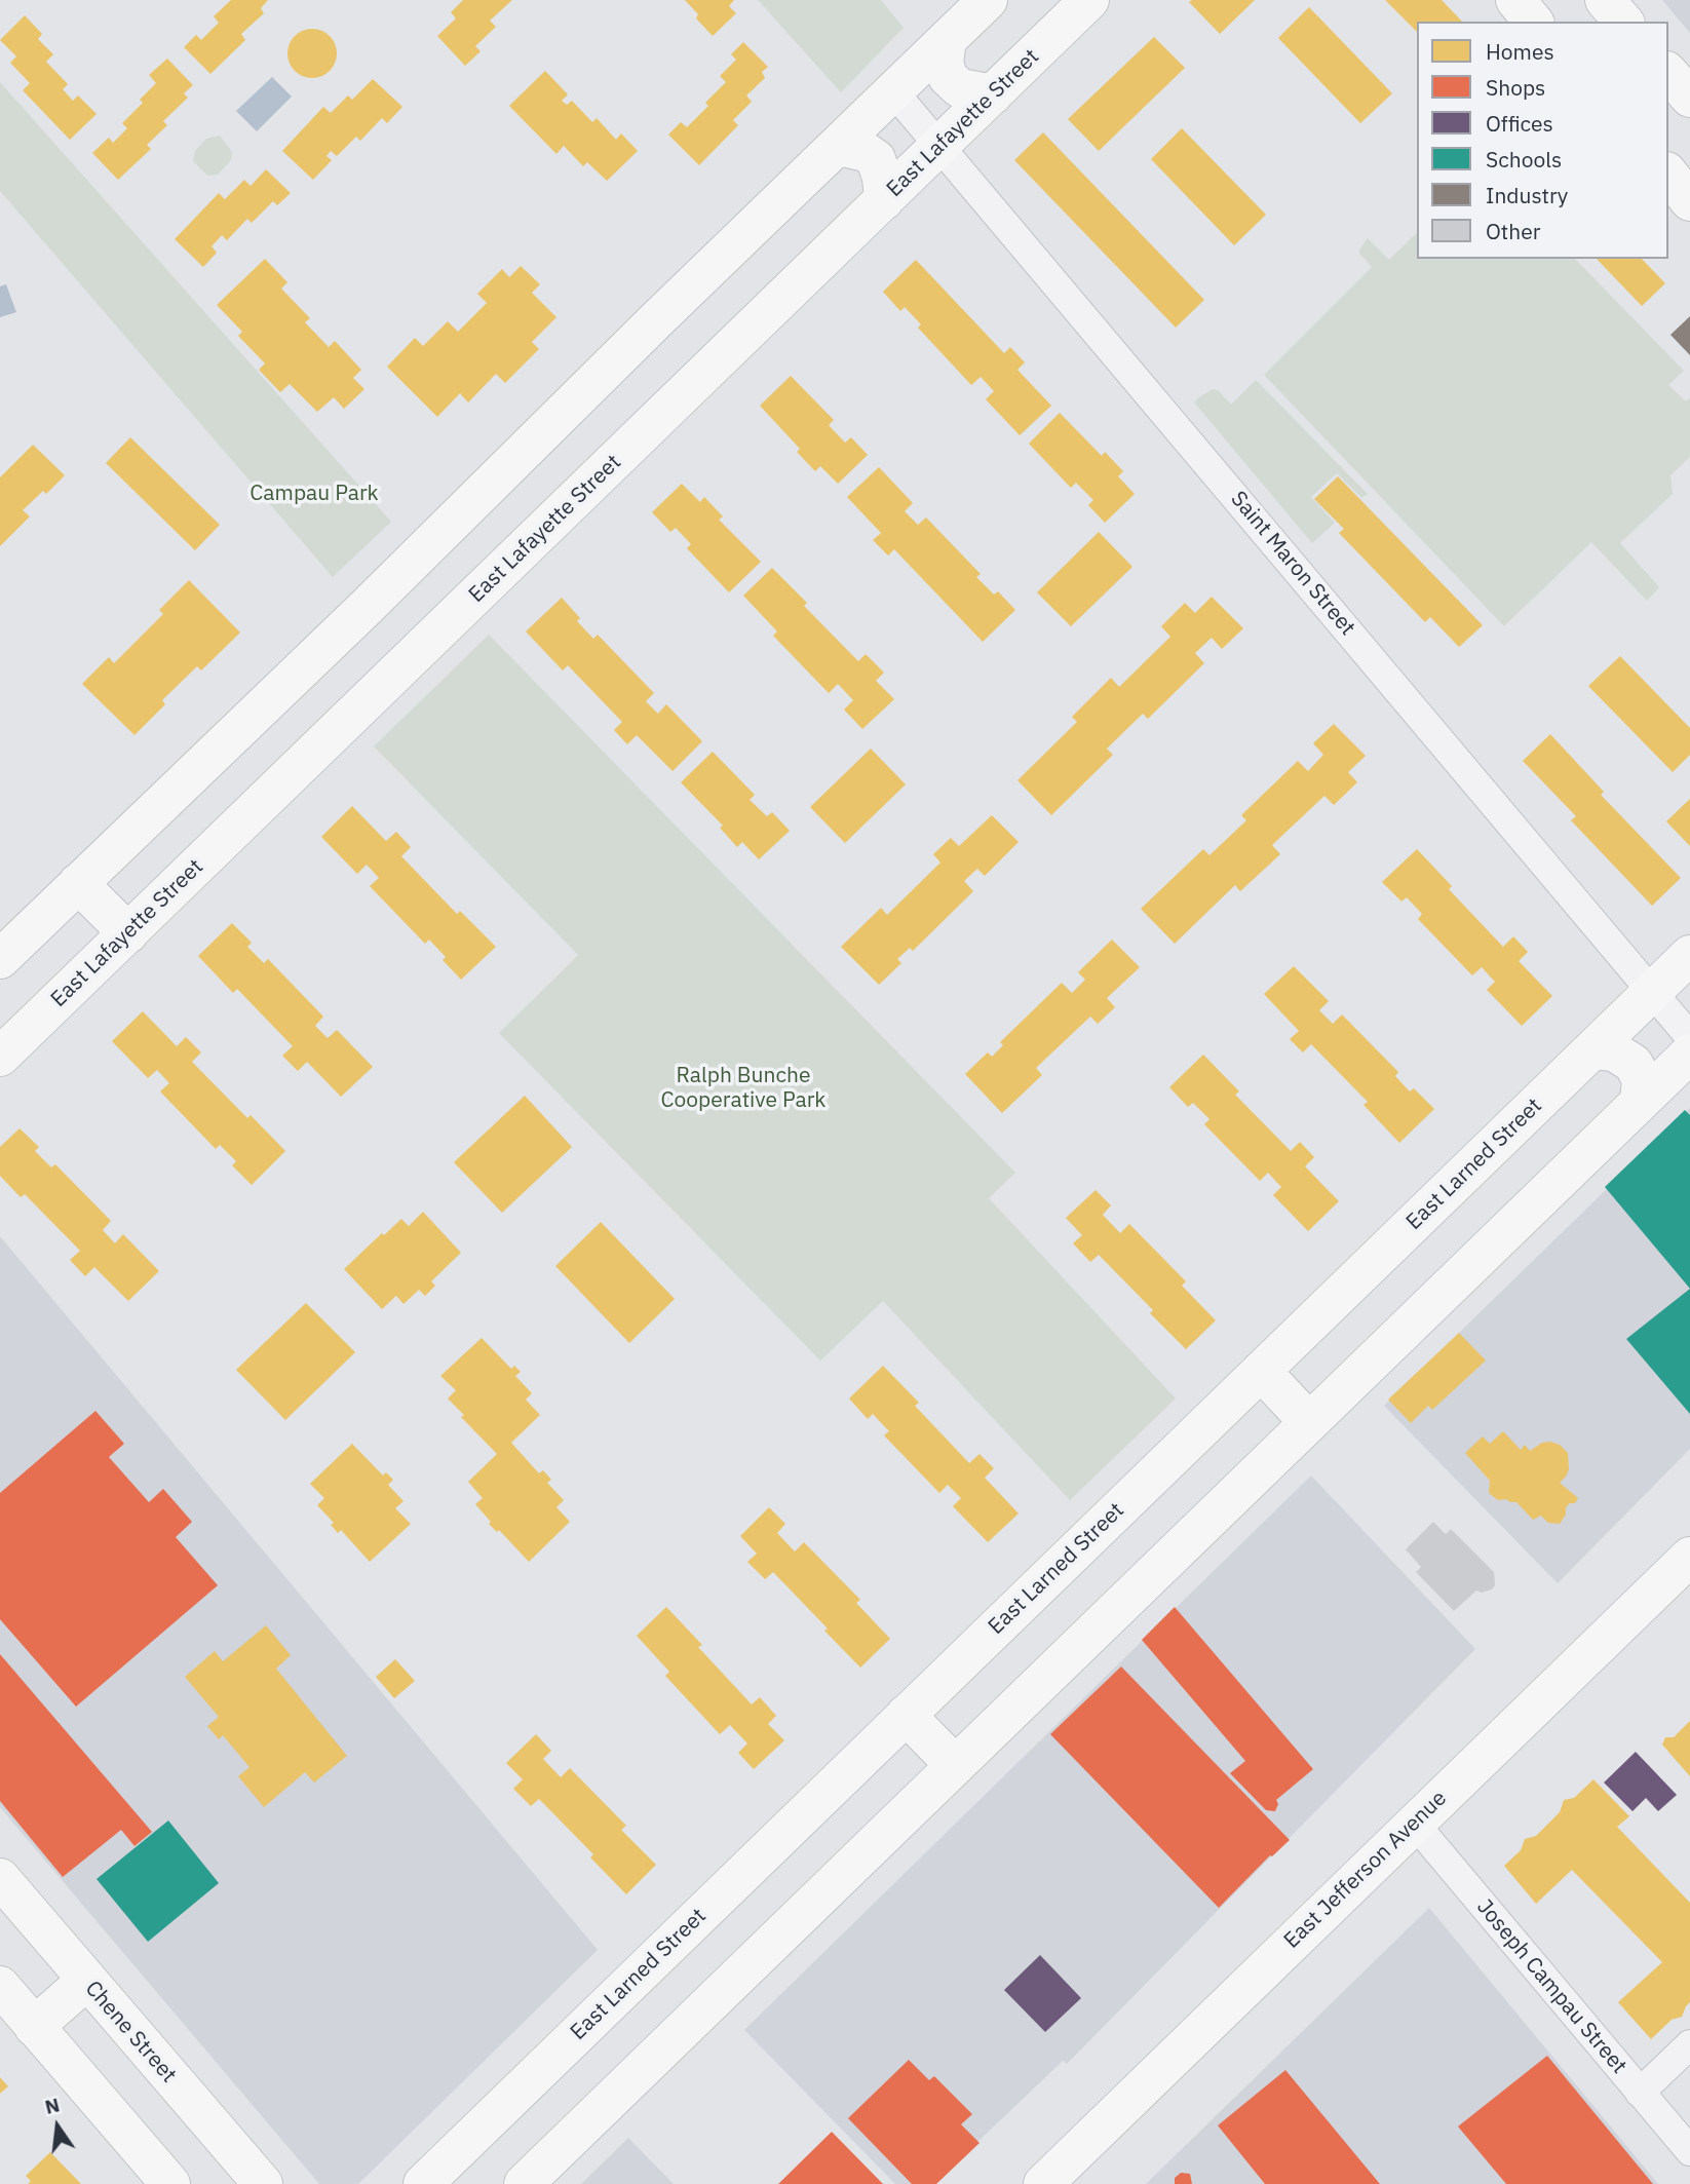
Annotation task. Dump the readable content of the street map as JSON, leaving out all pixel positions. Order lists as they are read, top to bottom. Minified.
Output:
{"streets":{"street":["East Lafayette Street","Saint Maron Street","East Larned Street","East Jefferson Avenue","Joseph Campau Street","Chene Street"]},"crossings":[["East Lafayette Street","Saint Maron Street"],["Saint Maron Street","East Larned Street"],["East Jefferson Avenue","Joseph Campau Street"]],"parks":["Campau Park","Ralph Bunche Cooperative Park"],"legend":["Homes","Shops","Offices","Schools","Industry","Other"],"north":"top"}
